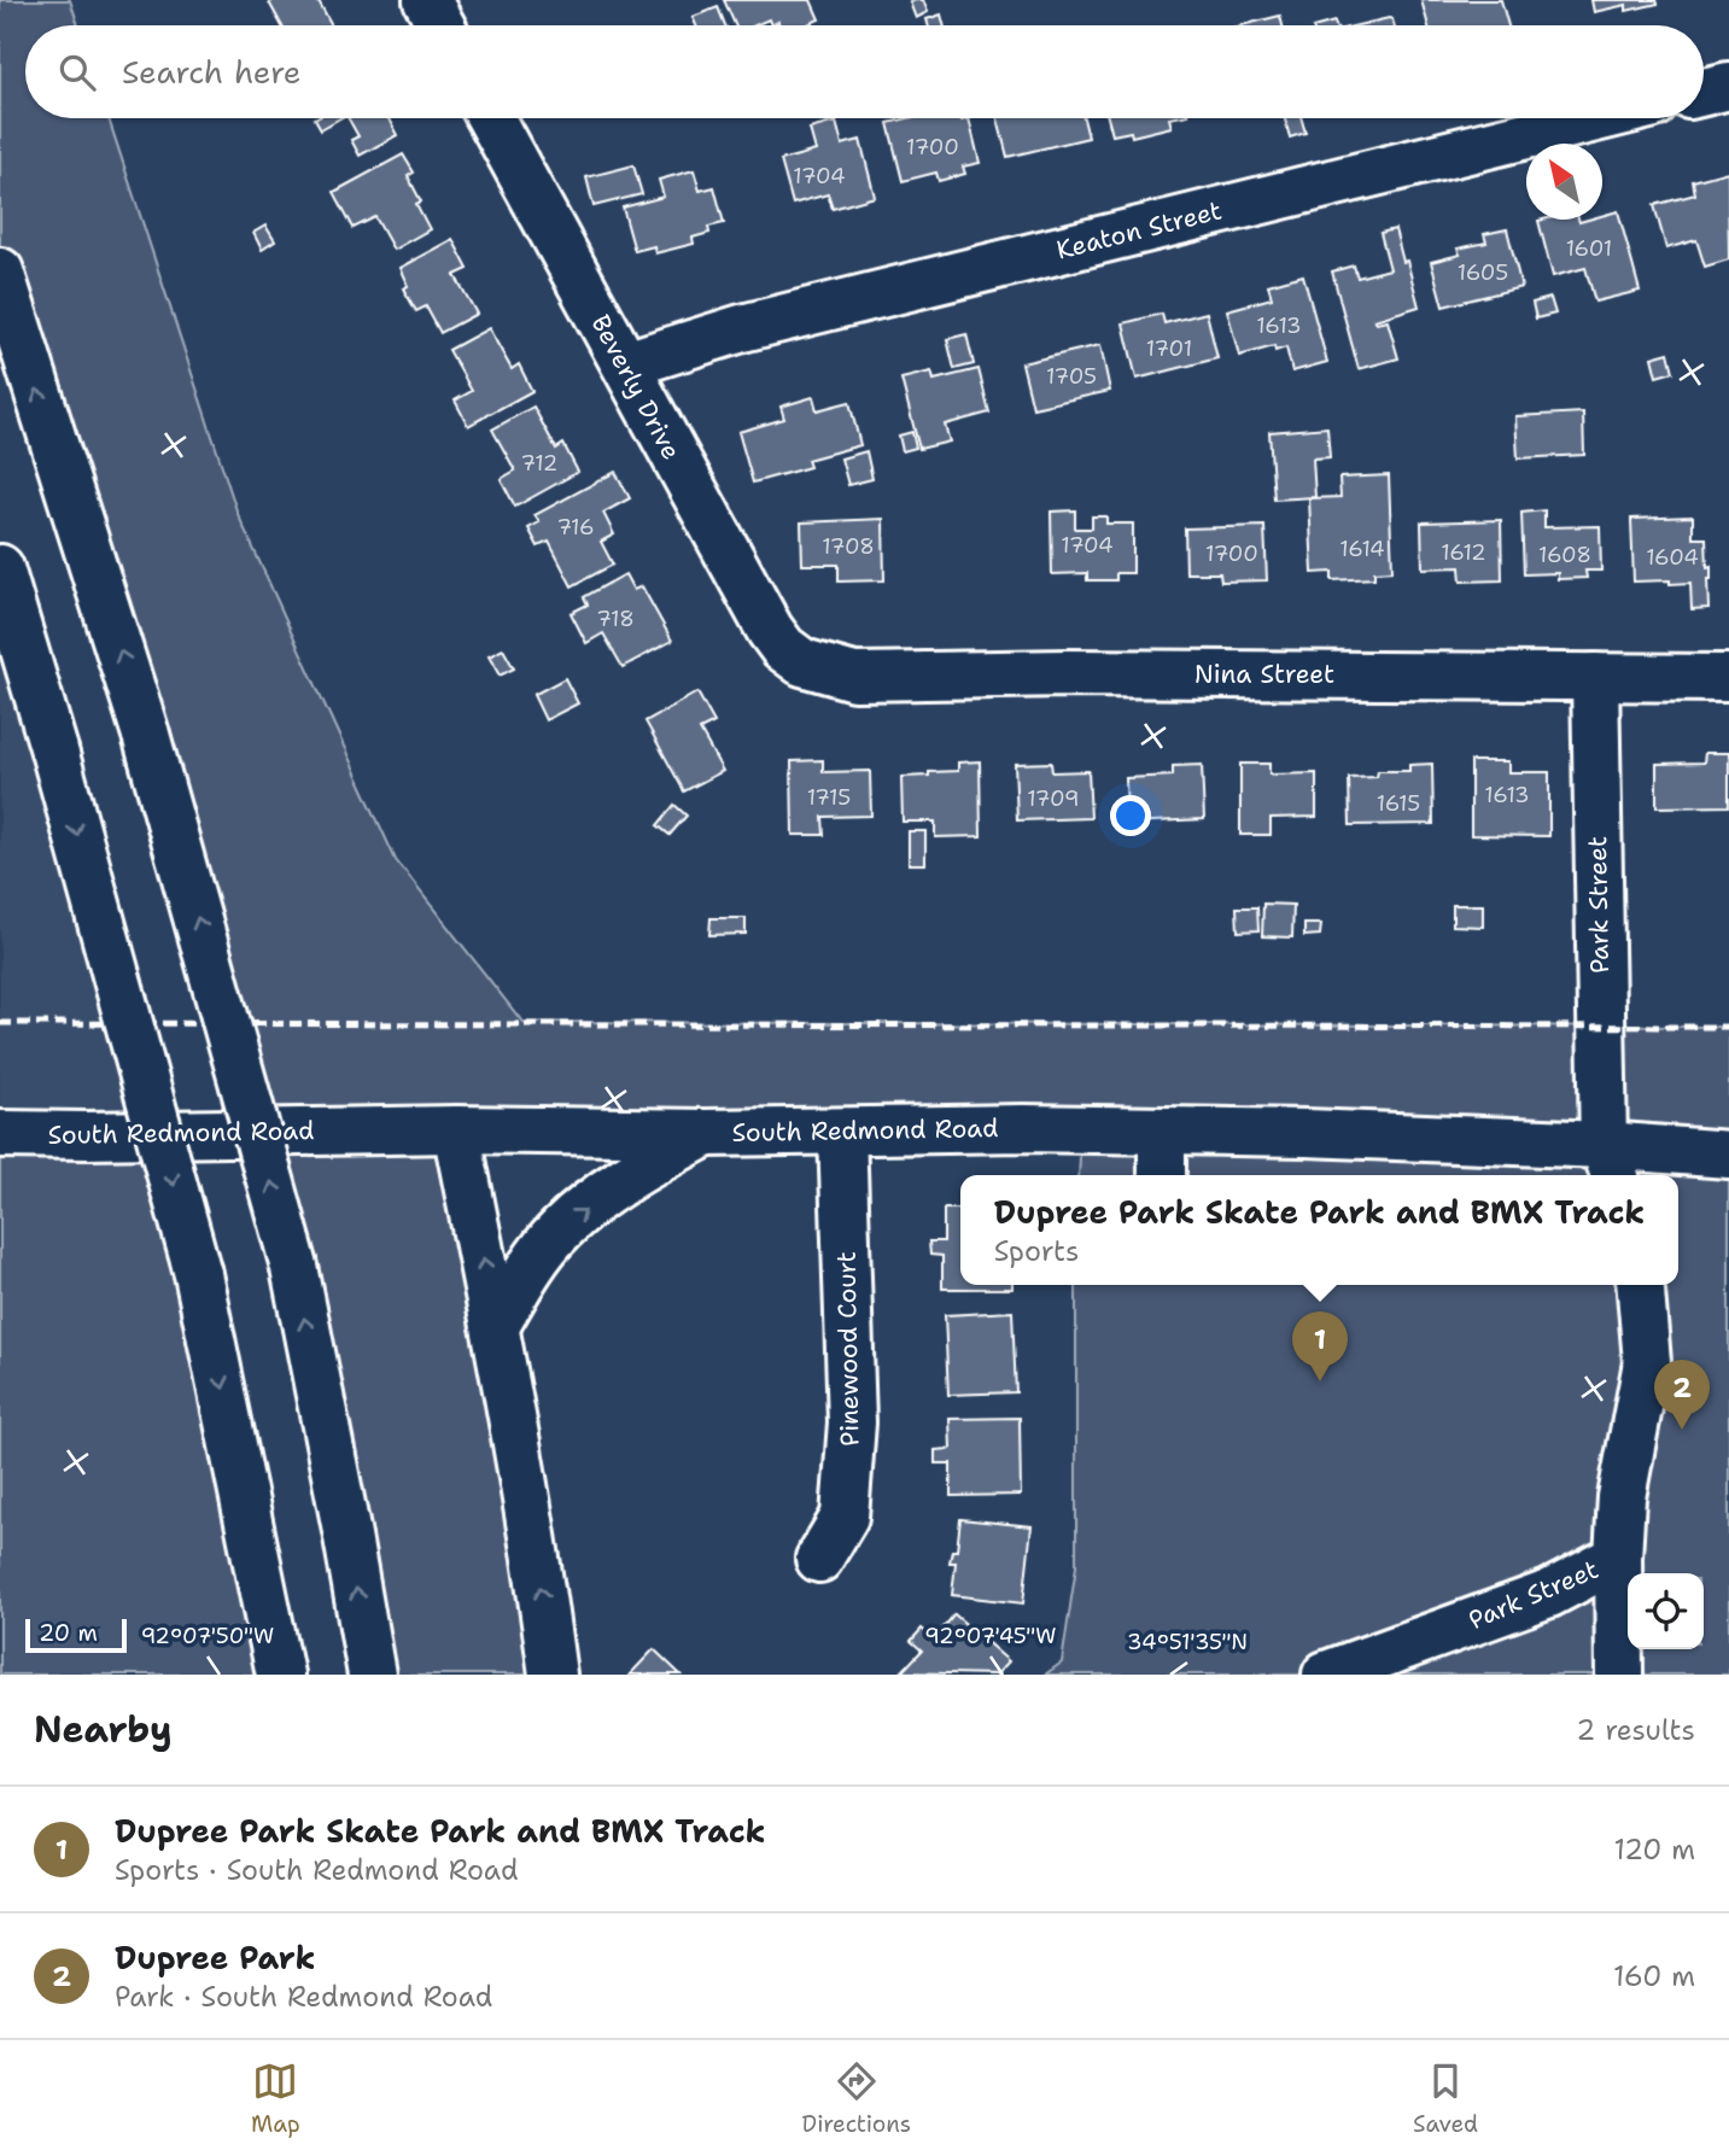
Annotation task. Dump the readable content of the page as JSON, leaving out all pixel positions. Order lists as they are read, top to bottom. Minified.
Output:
{"streets":{"main road":["Keaton Street","Beverly Drive","Nina Street","Park Street","South Redmond Road","Pinewood Court"]},"crossings":[["Keaton Street","Beverly Drive"],["Beverly Drive","Nina Street"],["Nina Street","Park Street"],["Park Street","South Redmond Road"],["South Redmond Road","Pinewood Court"]],"house_numbers":["1700","1704","1601","1605","1613","1701","1705","712","716","1704","1708","1614","1612","1700","1608","1604","718","1613","1715","1709","1615"],"scale_bar":"20 m","north":"top left","page":{"search":"Search here","popup":["Dupree Park Skate Park and BMX Track","Sports"],"pins":["1","2"],"scale":"20 m","heading":["Nearby","2 results"],"list":[{"mark":"1","name":"Dupree Park Skate Park and BMX Track","note":"Sports · South Redmond Road","value":"120 m"},{"mark":"2","name":"Dupree Park","note":"Park · South Redmond Road","value":"160 m"}],"nav":["Map","Directions","Saved"]},"coordinates":["92°07'50\"W","92°07'45\"W","34°51'35\"N"]}
